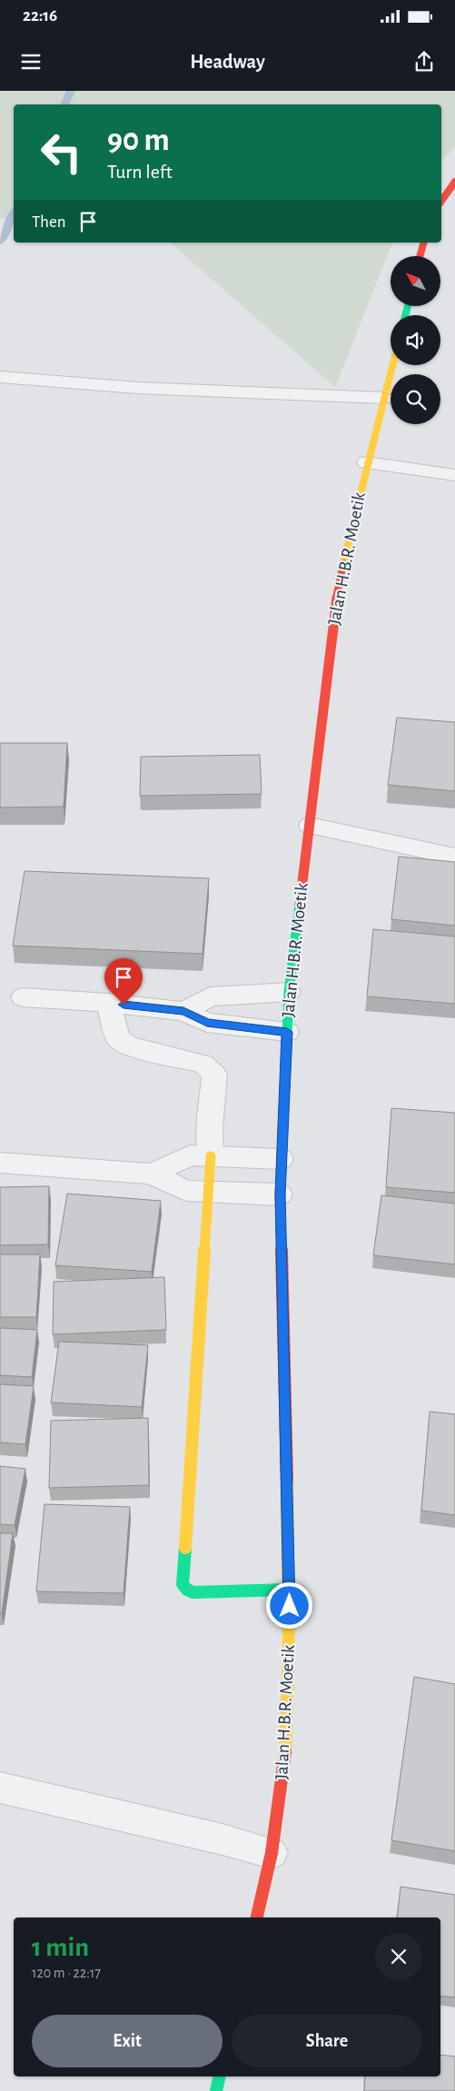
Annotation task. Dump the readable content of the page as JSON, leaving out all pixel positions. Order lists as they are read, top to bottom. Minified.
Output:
{"streets":{"street":["Jalan H.B.R. Moetik"]},"north":"top left","page":{"status":"22:16","header":"Headway","turn":["90 m","Turn left"],"then":"Then","heading":["1 min","120 m · 22:17"],"buttons":["Exit","Share"]}}
